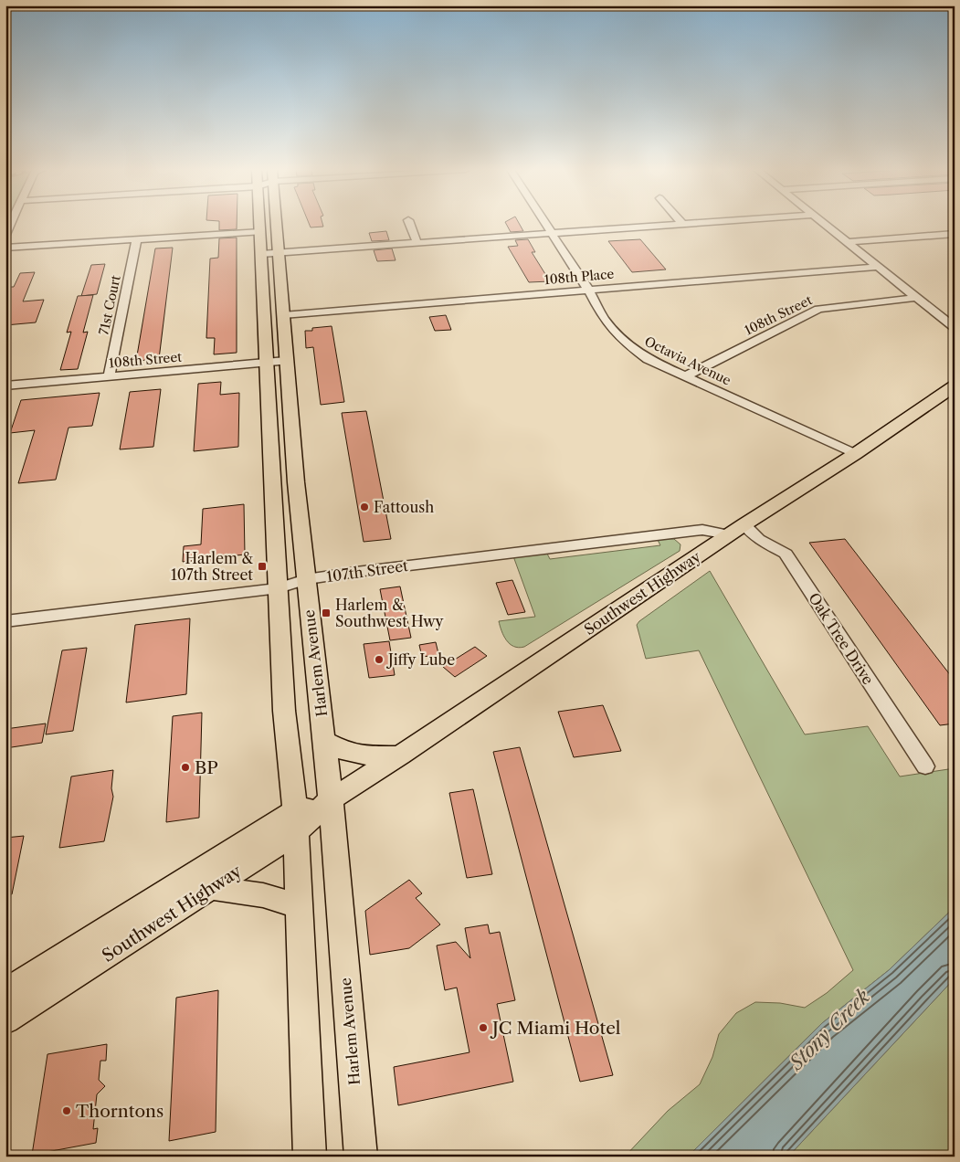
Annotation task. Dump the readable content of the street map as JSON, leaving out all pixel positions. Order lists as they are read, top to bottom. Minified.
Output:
{"streets":{"main road":["Southwest Highway","Harlem Avenue"],"street":["108th Place","71st Court","108th Street","Octavia Avenue","107th Street","Oak Tree Drive"]},"crossings":[["108th Place","Octavia Avenue"],["108th Place","Harlem Avenue"],["71st Court","108th Street"],["108th Street","Octavia Avenue"],["108th Street","Harlem Avenue"],["Octavia Avenue","Southwest Highway"],["107th Street","Southwest Highway"],["107th Street","Oak Tree Drive"],["107th Street","Harlem Avenue"],["Southwest Highway","Oak Tree Drive"],["Southwest Highway","Harlem Avenue"]],"water":["Stony Creek"],"places":{"other":["Fattoush","Jiffy Lube","BP","JC Miami Hotel","Thorntons"],"transit":["Harlem & 107th Street","Harlem & Southwest Hwy"]}}
